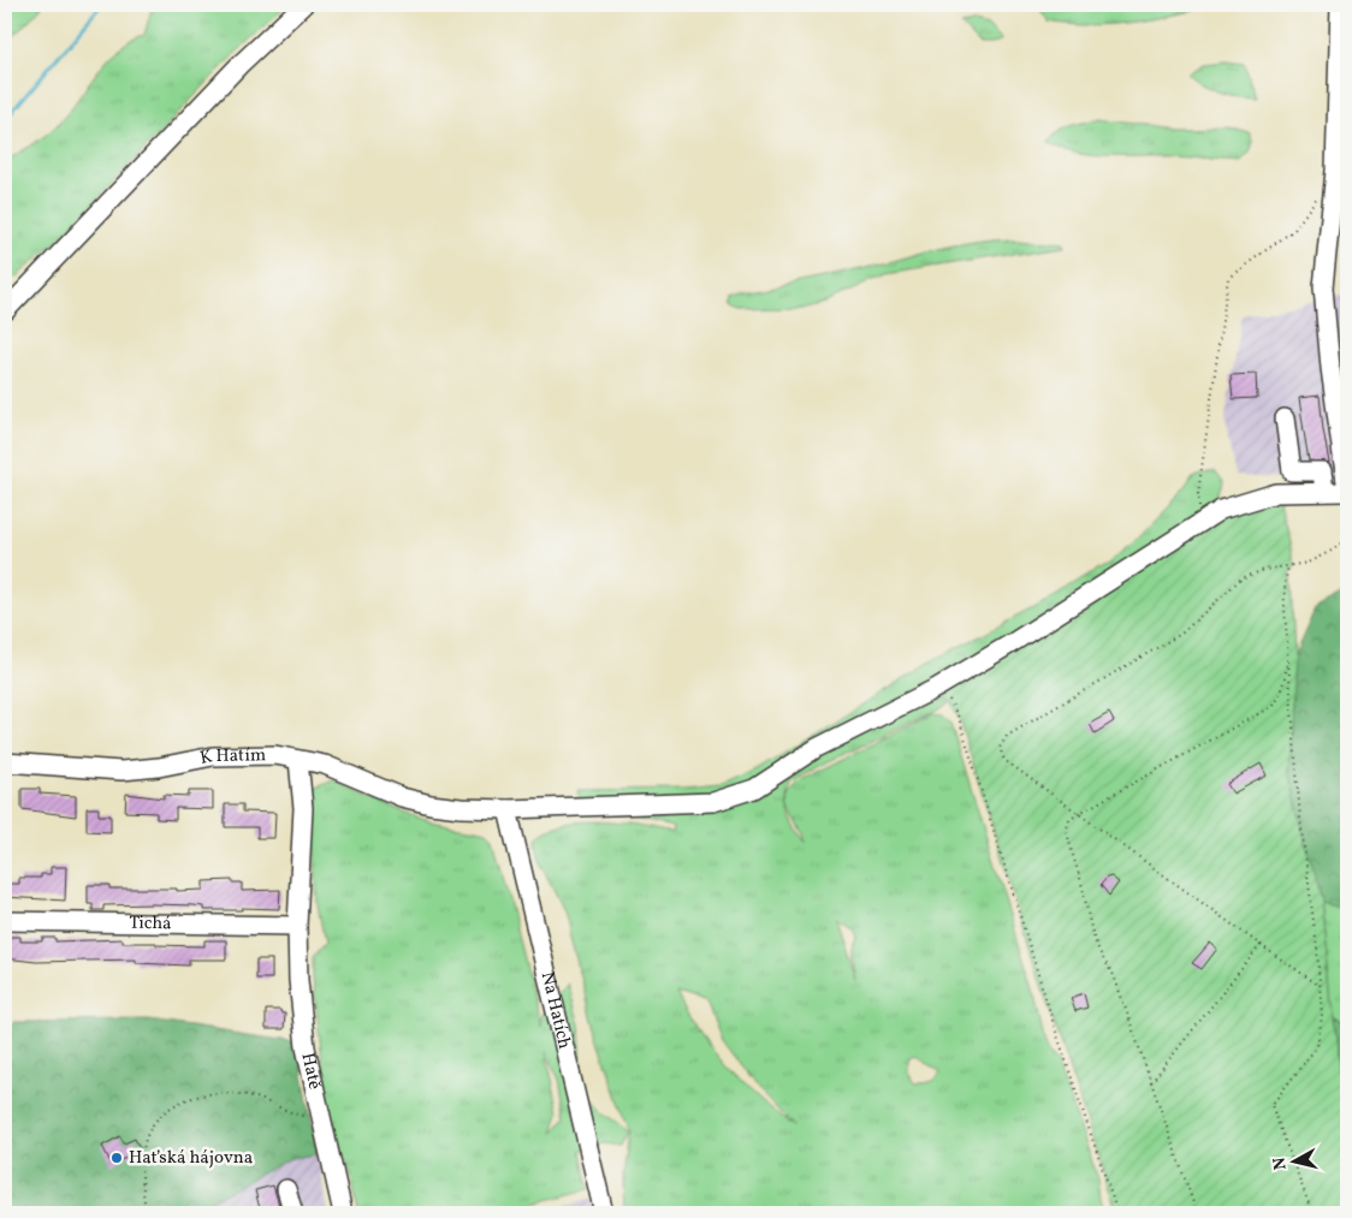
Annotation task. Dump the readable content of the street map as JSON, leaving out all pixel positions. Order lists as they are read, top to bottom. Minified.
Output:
{"streets":{"street":["K Hatím","Tichá","Na Hatích","Hatě"]},"crossings":[["K Hatím","Na Hatích"],["Tichá","Hatě"]],"places":["Haťská hájovna"],"north":"left"}
